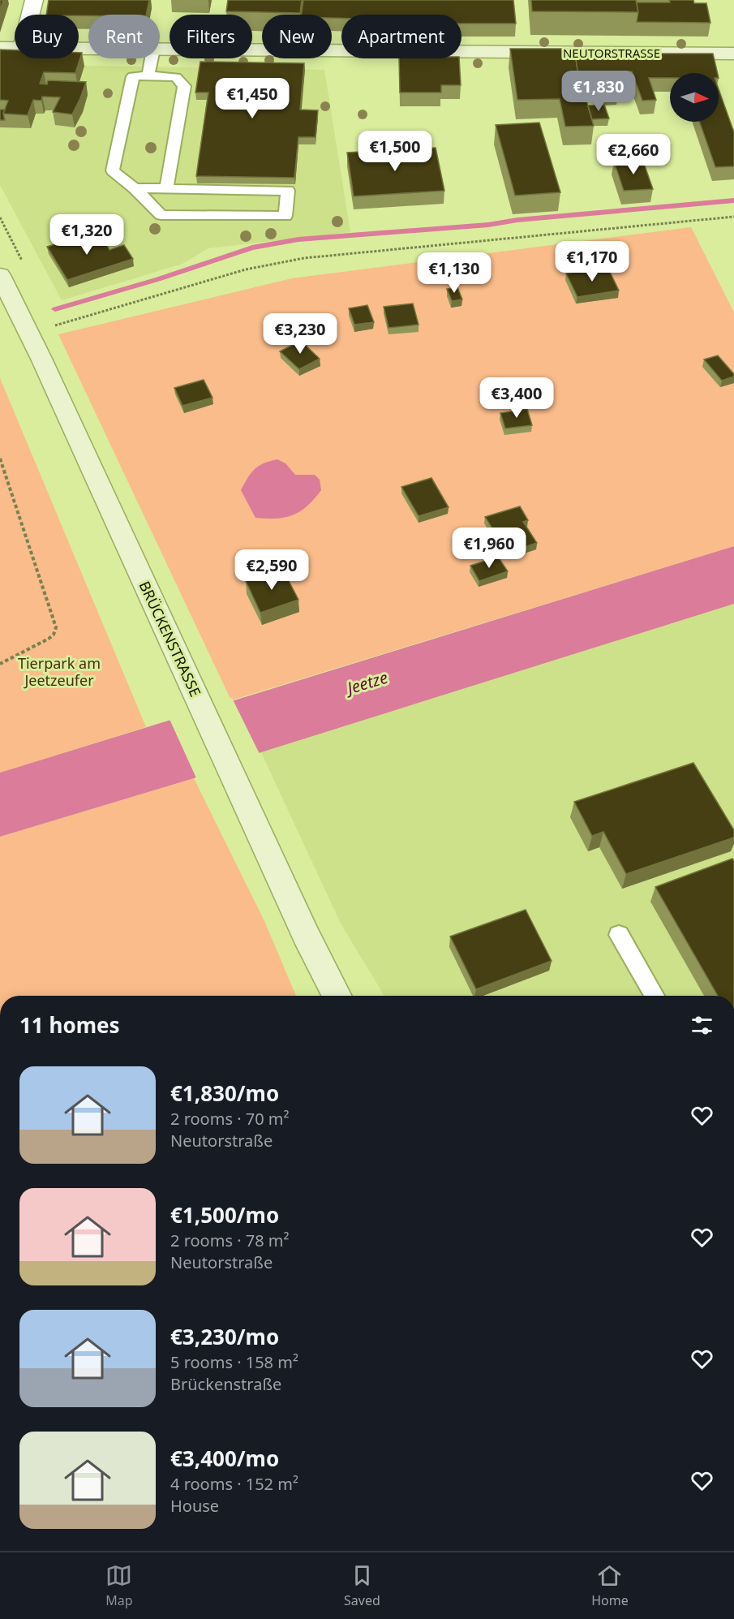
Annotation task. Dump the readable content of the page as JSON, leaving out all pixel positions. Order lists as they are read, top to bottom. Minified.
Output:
{"streets":{"main road":["NEUTORSTRASSE","BRÜCKENSTRASSE"]},"water":["Jeetze"],"parks":["Tierpark am Jeetzeufer"],"north":"right","page":{"chip":["Buy","Rent","Filters","New","Apartment"],"price":["€1,830","€1,450","€1,500","€2,660","€1,320","€1,170","€1,130","€3,230","€3,400","€1,960","€2,590"],"heading":"11 homes","list":[{"name":"€1,830/mo","note":"2 rooms · 70 m² · Neutorstraße"},{"name":"€1,500/mo","note":"2 rooms · 78 m² · Neutorstraße"},{"name":"€3,230/mo","note":"5 rooms · 158 m² · Brückenstraße"},{"name":"€3,400/mo","note":"4 rooms · 152 m² · House"}],"tabs":["Map","Saved","Home"]}}
